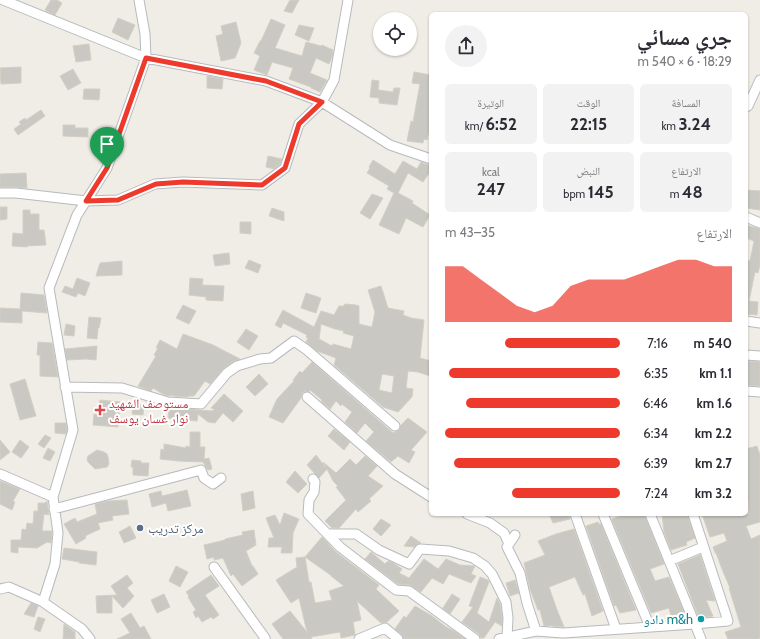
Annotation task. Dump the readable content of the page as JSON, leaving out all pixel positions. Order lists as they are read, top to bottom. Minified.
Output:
{"places":{"health":["مستوصف الشهيد نوار غسان يوسف"],"other":["مركز تدريب","دادو m&h"]},"page":{"heading":["جري مسائي","18:29 · 6 × 540 m"],"stats":[["المسافة","3.24 km"],["الوقت","22:15"],["الوتيرة","6:52 /km"],["الارتفاع","48 m"],["النبض","145 bpm"],["kcal","247"]],"chart":["الارتفاع","35–43 m"],"list":[{"name":"540 m","note":"7:16"},{"name":"1.1 km","note":"6:35"},{"name":"1.6 km","note":"6:46"},{"name":"2.2 km","note":"6:34"},{"name":"2.7 km","note":"6:39"},{"name":"3.2 km","note":"7:24"}]}}
